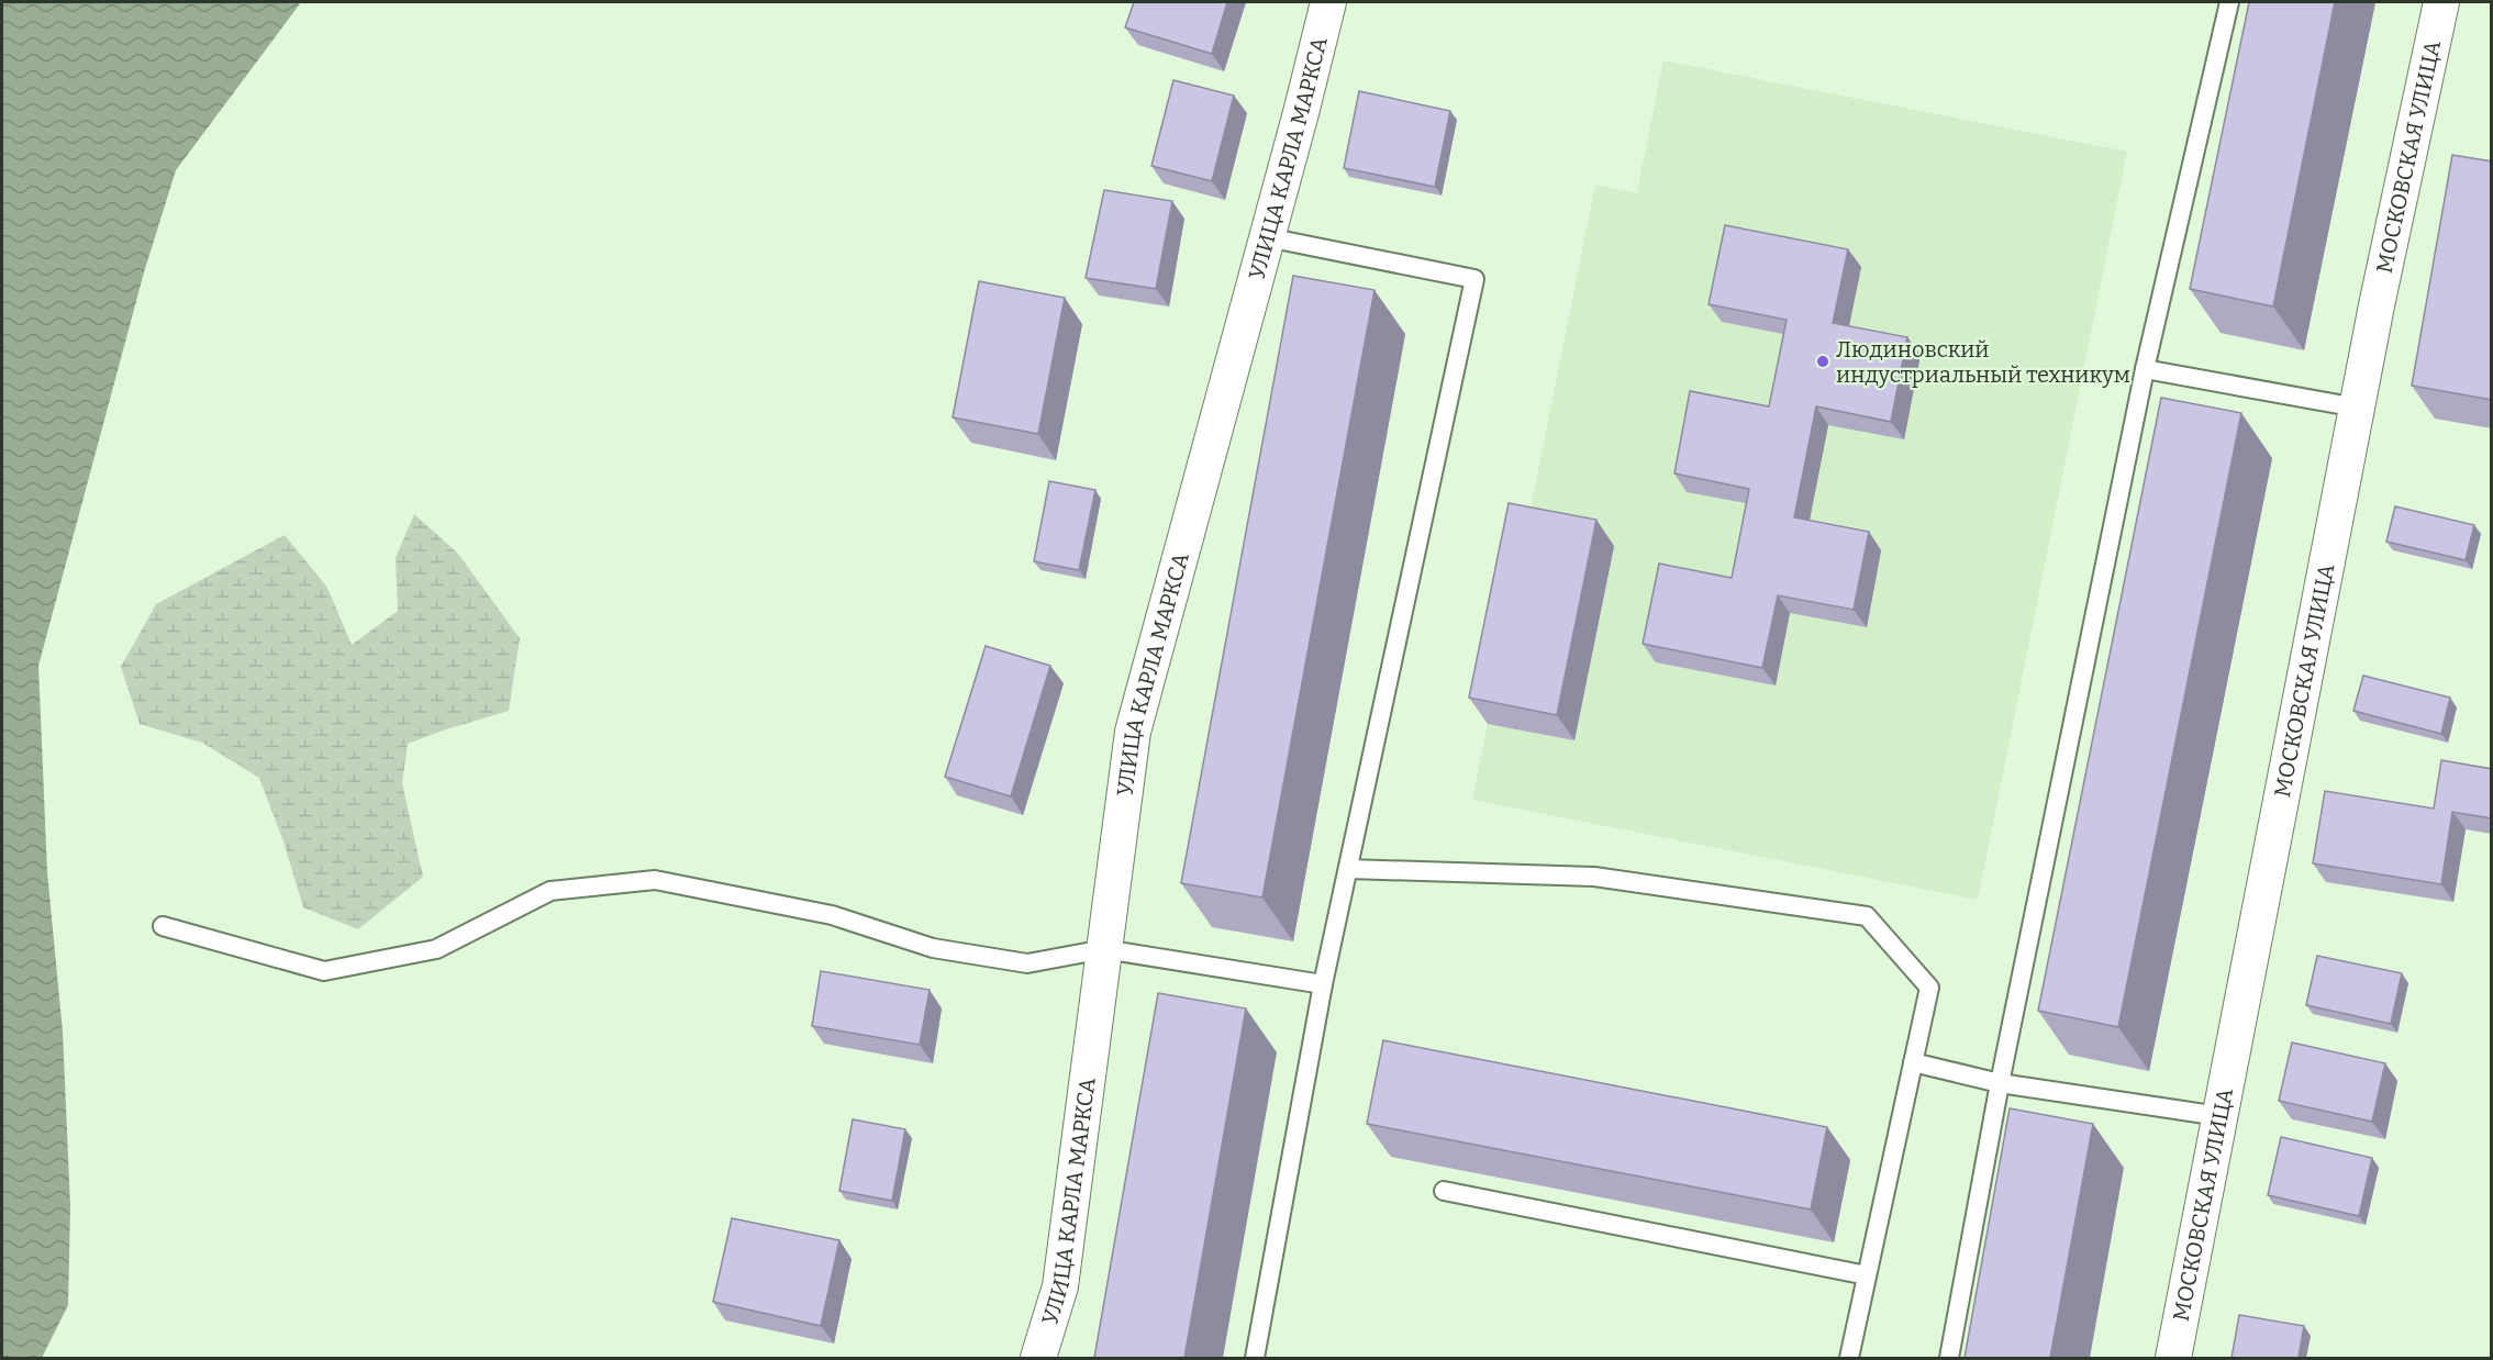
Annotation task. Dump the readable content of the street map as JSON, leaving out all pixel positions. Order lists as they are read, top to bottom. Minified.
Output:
{"streets":{"street":["МОСКОВСКАЯ УЛИЦА","УЛИЦА КАРЛА МАРКСА"]},"places":["Людиновский индустриальный техникум"]}
